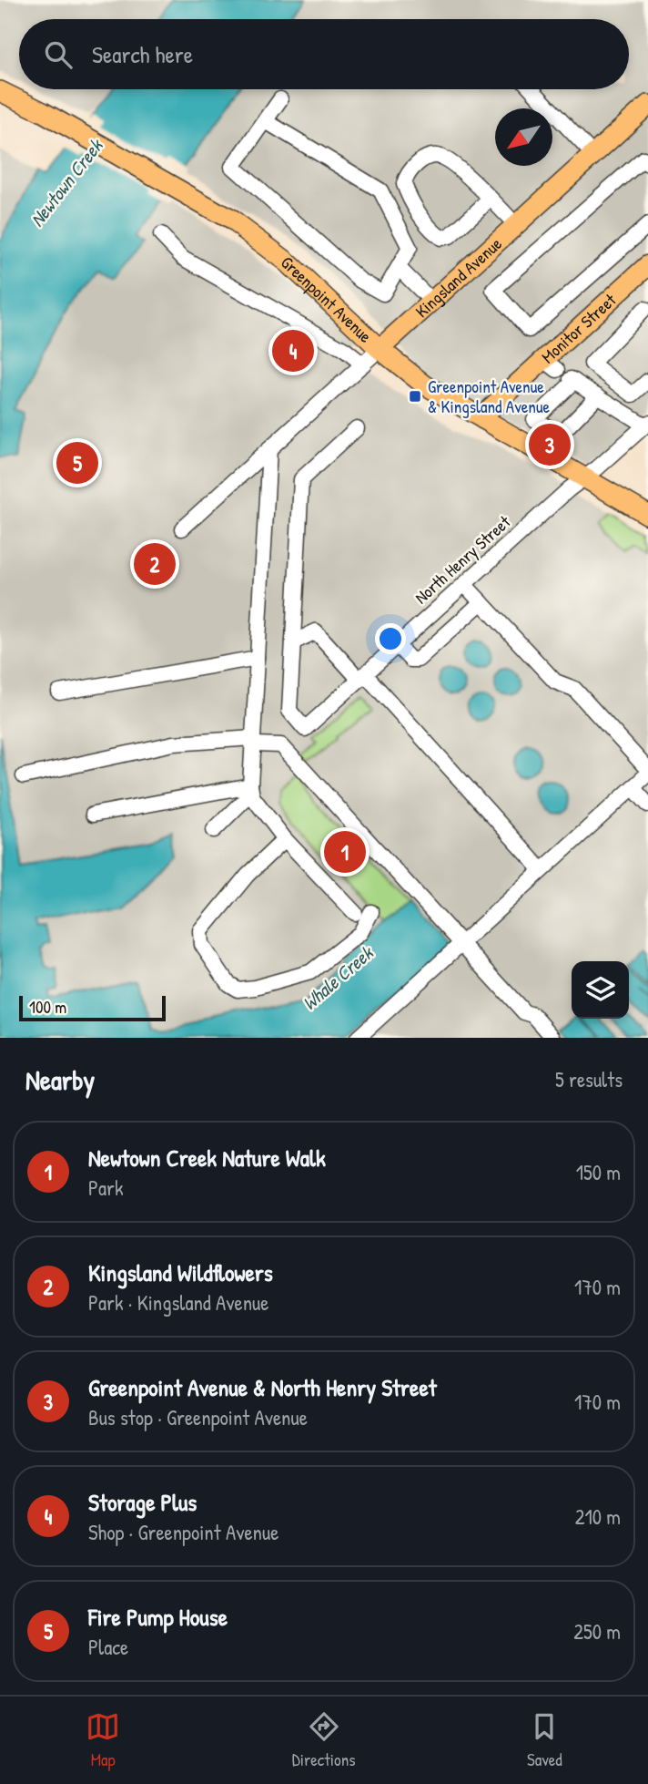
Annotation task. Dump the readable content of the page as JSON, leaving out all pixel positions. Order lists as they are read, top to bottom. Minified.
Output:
{"streets":{"main road":["Kingsland Avenue","Greenpoint Avenue","Monitor Street"],"street":["North Henry Street"]},"crossings":[["Kingsland Avenue","Greenpoint Avenue"],["Greenpoint Avenue","Monitor Street"],["Greenpoint Avenue","North Henry Street"]],"water":["Newtown Creek","Whale Creek"],"places":{"transit":["Greenpoint Avenue & Kingsland Avenue"]},"scale_bar":"100 m","north":"bottom left","page":{"search":"Search here","pins":["4","3","5","2","1"],"scale":"100 m","heading":["Nearby","5 results"],"list":[{"mark":"1","name":"Newtown Creek Nature Walk","note":"Park","value":"150 m"},{"mark":"2","name":"Kingsland Wildflowers","note":"Park · Kingsland Avenue","value":"170 m"},{"mark":"3","name":"Greenpoint Avenue & North Henry Street","note":"Bus stop · Greenpoint Avenue","value":"170 m"},{"mark":"4","name":"Storage Plus","note":"Shop · Greenpoint Avenue","value":"210 m"},{"mark":"5","name":"Fire Pump House","note":"Place","value":"250 m"}],"nav":["Map","Directions","Saved"]}}
